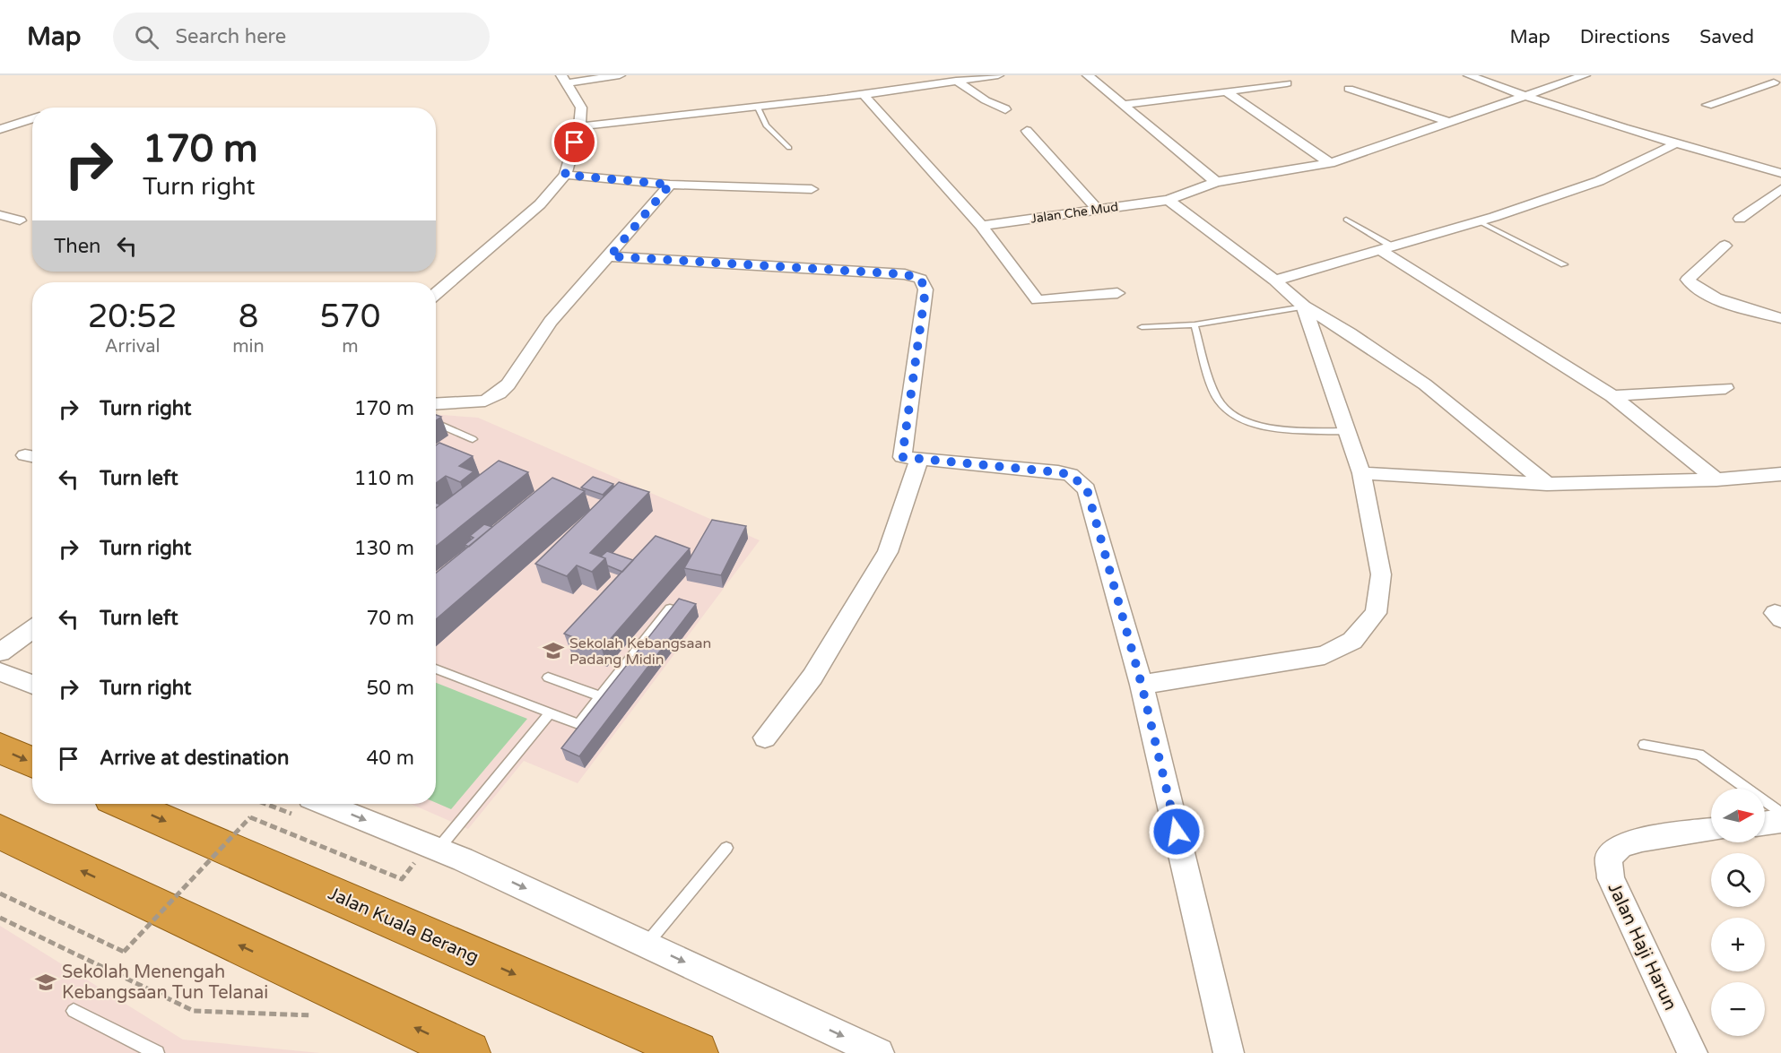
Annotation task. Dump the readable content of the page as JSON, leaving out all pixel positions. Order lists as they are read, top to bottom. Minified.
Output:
{"streets":{"highway":["Jalan Kuala Berang"],"street":["Jalan Che Mud","Jalan Haji Harun"]},"places":{"school or university":["Sekolah Kebangsaan Padang Midin","Sekolah Menengah Kebangsaan Tun Telanai"]},"north":"right","page":{"header":"Map","search":"Search here","nav":["Map","Directions","Saved"],"turn":["170 m","Turn right"],"then":"Then","eta":["20:52","Arrival","8","min","570","m"],"list":[{"name":"Turn right","value":"170 m"},{"name":"Turn left","value":"110 m"},{"name":"Turn right","value":"130 m"},{"name":"Turn left","value":"70 m"},{"name":"Turn right","value":"50 m"},{"name":"Arrive at destination","value":"40 m"}],"map_buttons":["+","−"]}}
